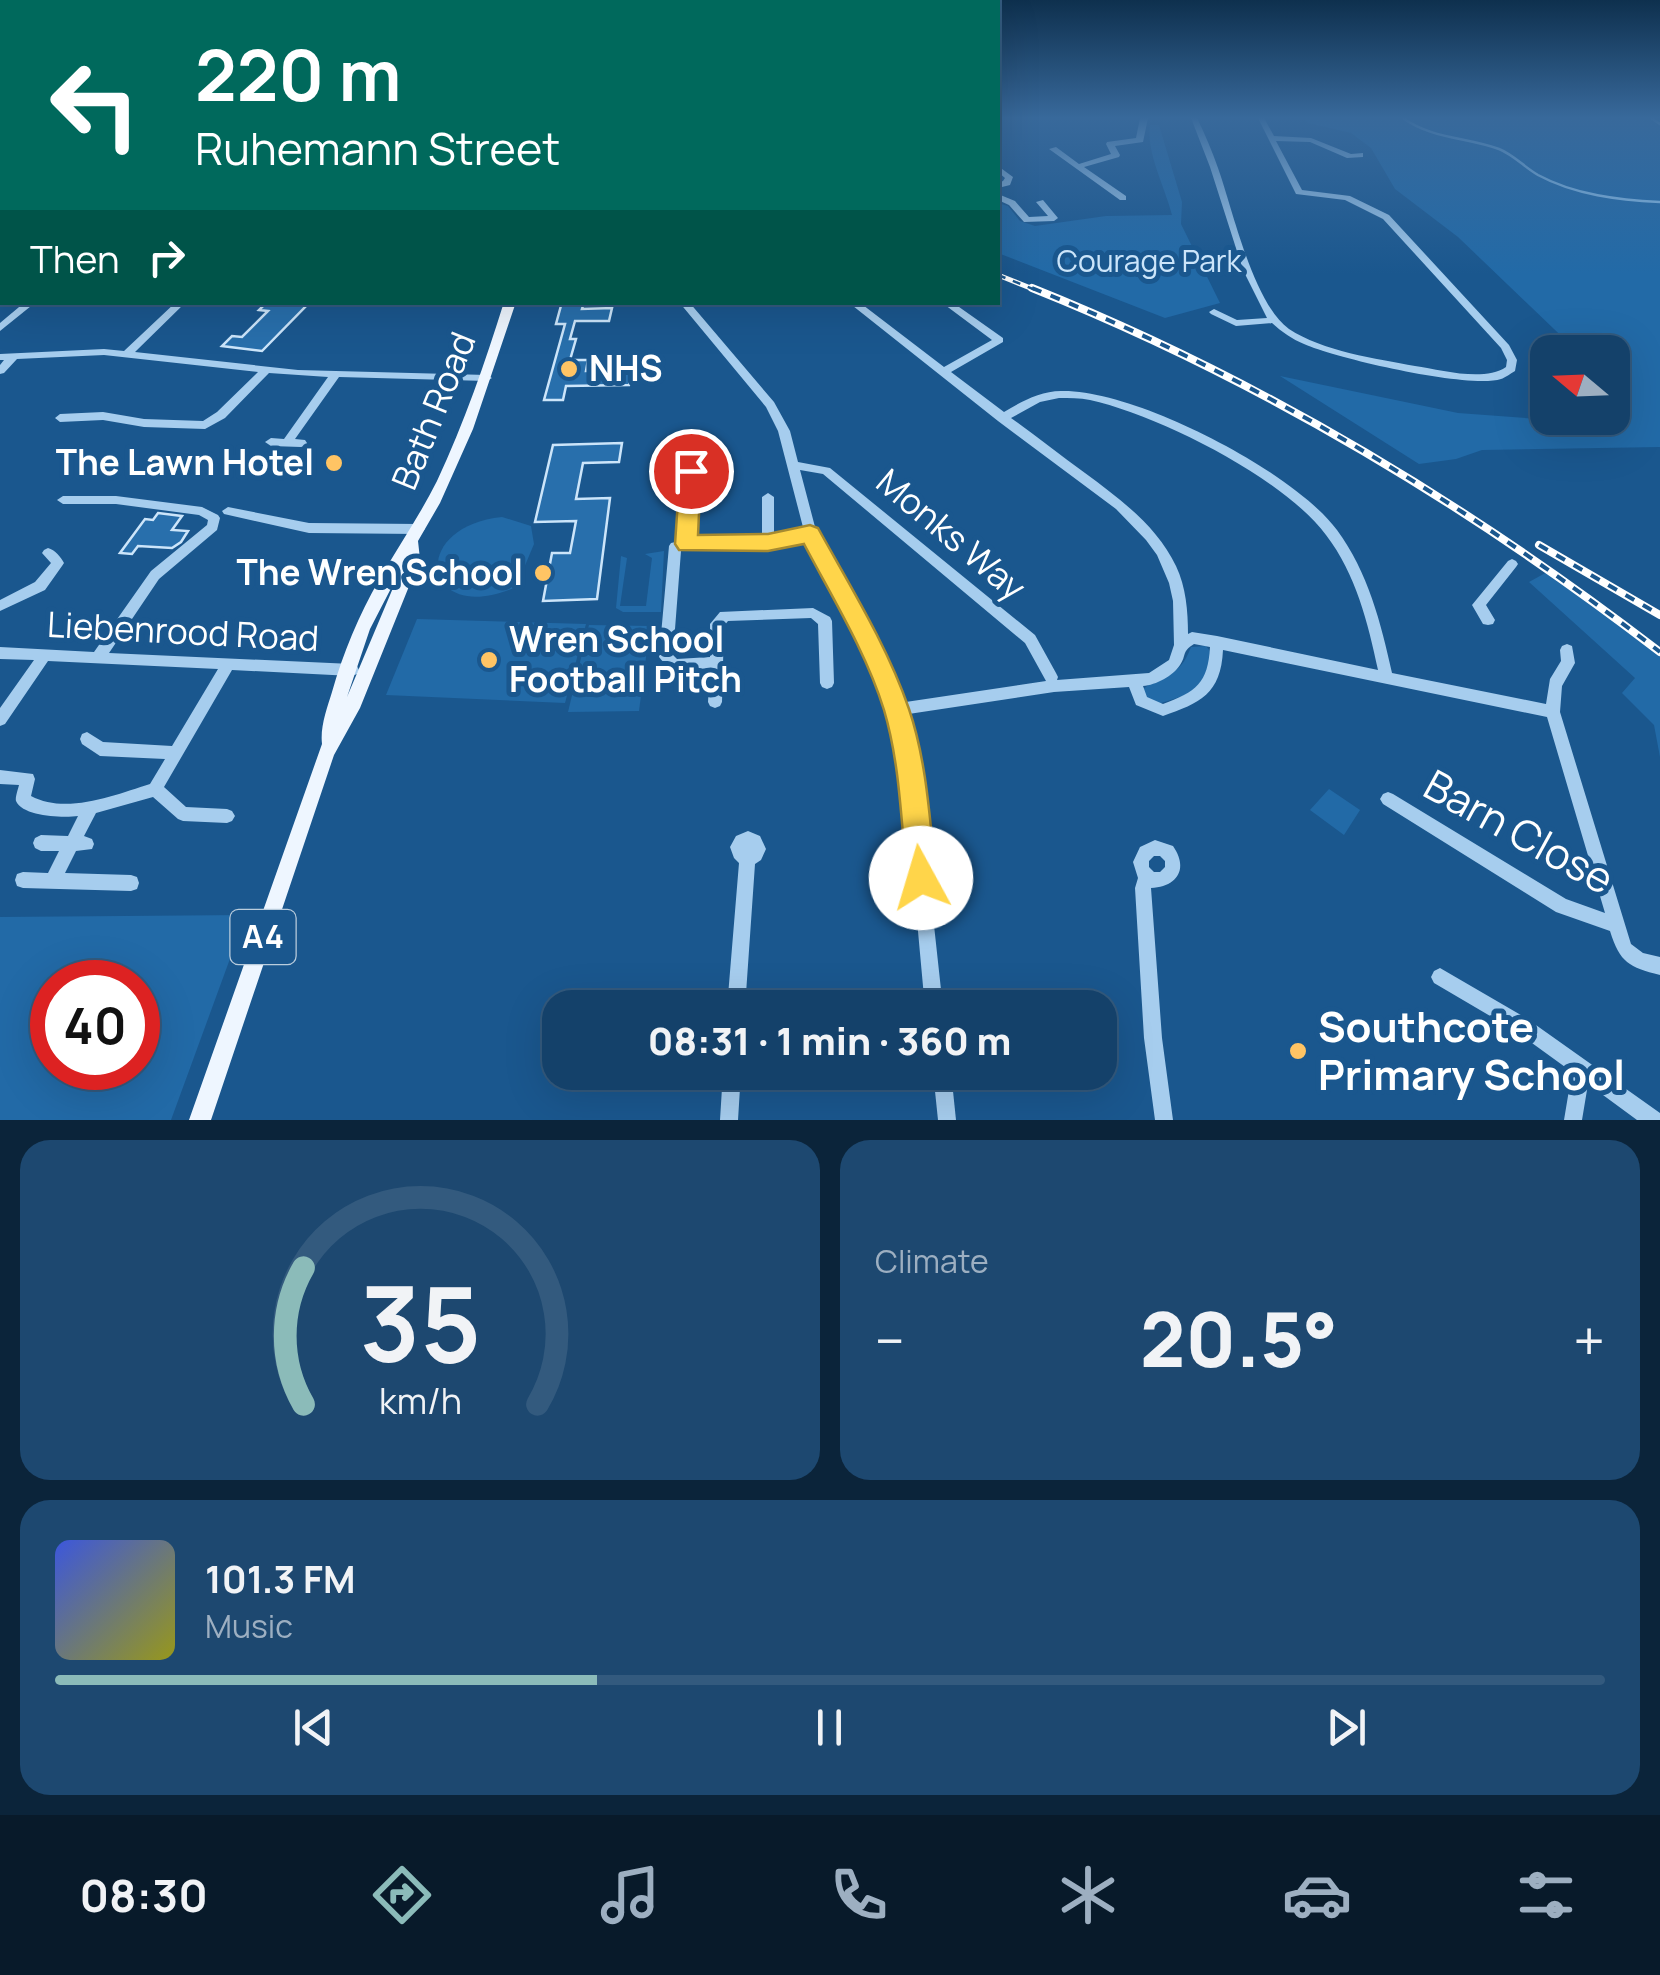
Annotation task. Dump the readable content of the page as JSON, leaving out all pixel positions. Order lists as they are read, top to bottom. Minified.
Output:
{"streets":{"main road":["Bath Road","A4"],"street":["Monks Way","Liebenrood Road","Barn Close"]},"crossings":[["Bath Road","Liebenrood Road"]],"parks":["Courage Park"],"places":["NHS","The Lawn Hotel","The Wren School","Wren School Football Pitch","Southcote Primary School"],"north":"left","page":{"turn":["220 m","Ruhemann Street"],"then":"Then","limit":"40","trip":"08:31 · 1 min · 360 m","tile":"Climate","heat":["−","20.5°","+"],"song":["101.3 FM","Music"],"tabs":"08:30","gauge":["35","km/h"]}}
